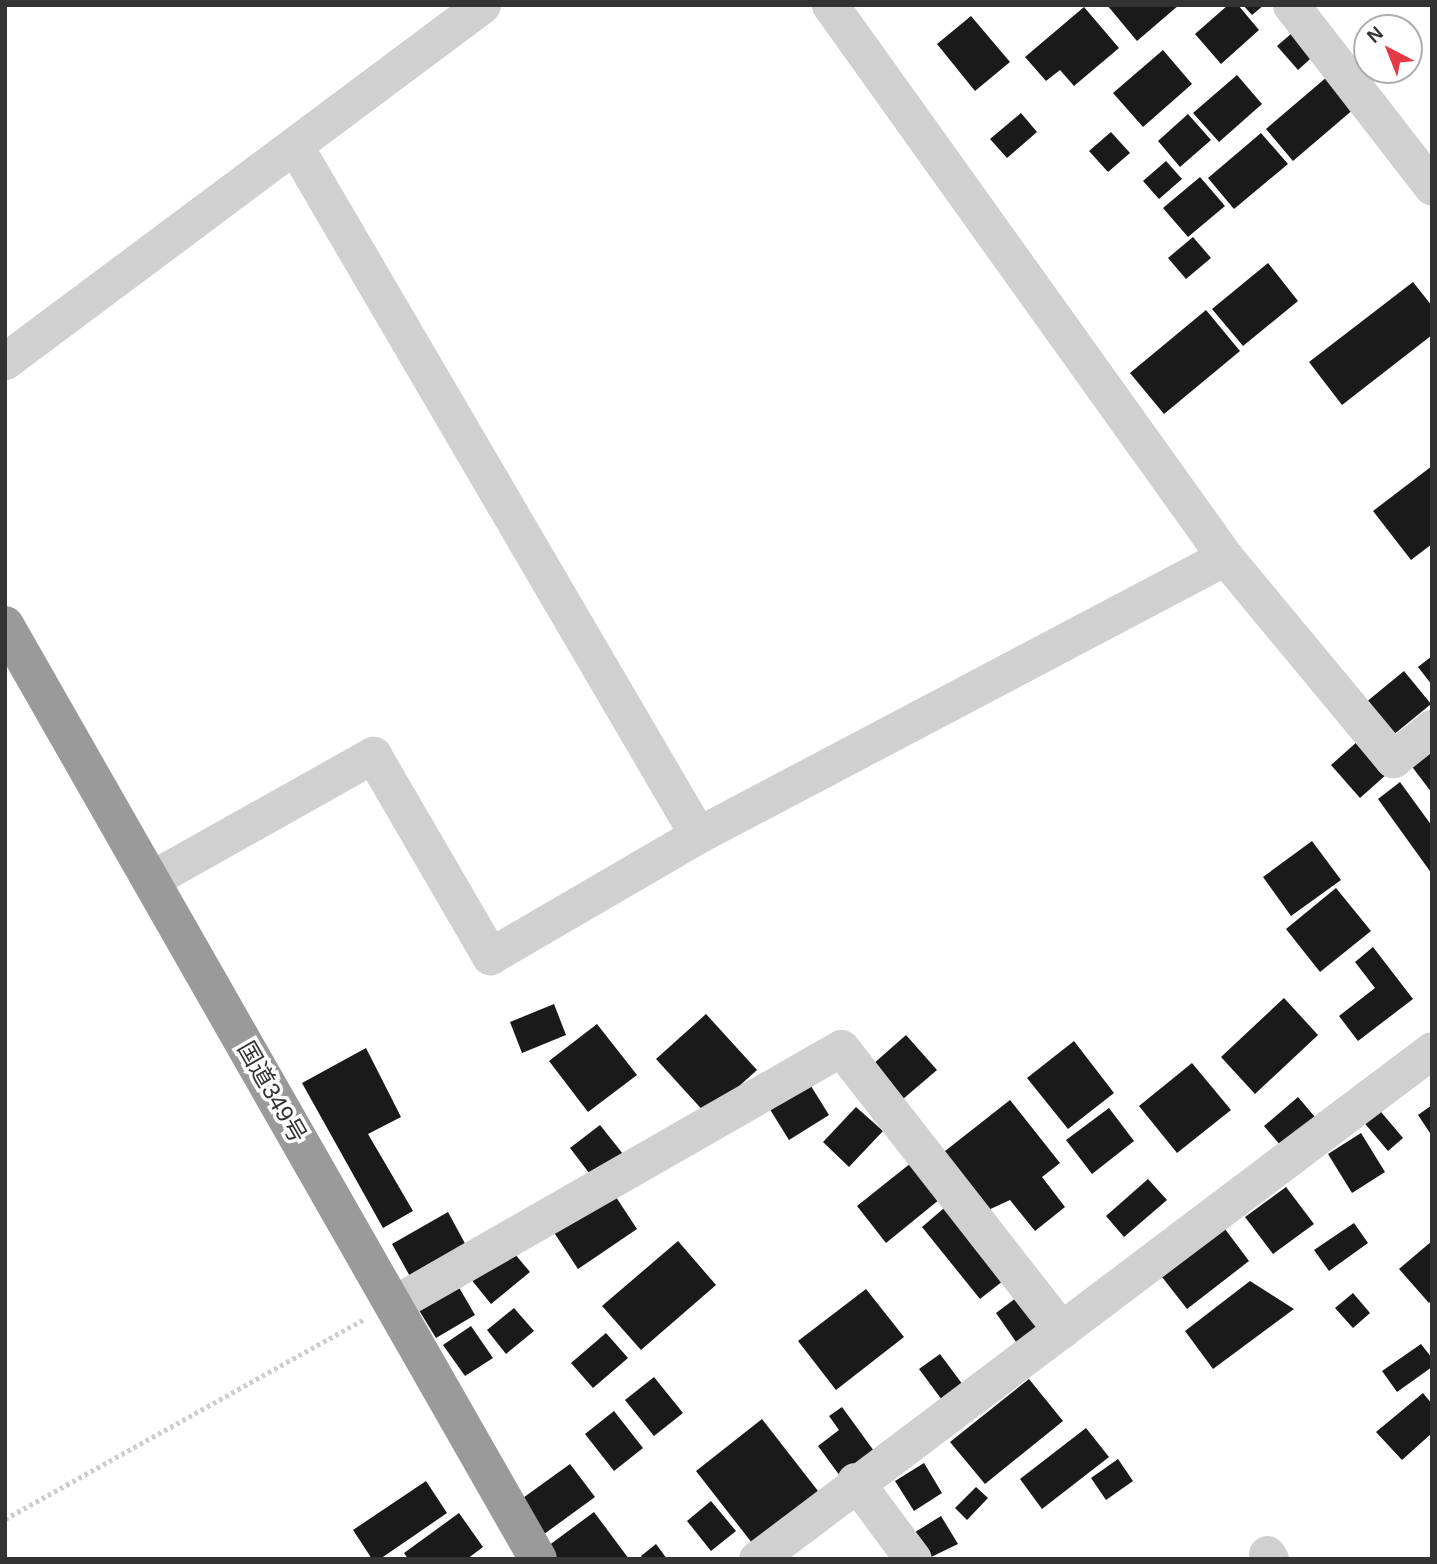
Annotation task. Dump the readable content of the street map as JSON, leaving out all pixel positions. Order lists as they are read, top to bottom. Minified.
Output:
{"streets":{"highway":["国道349号"]},"north":"top left"}
